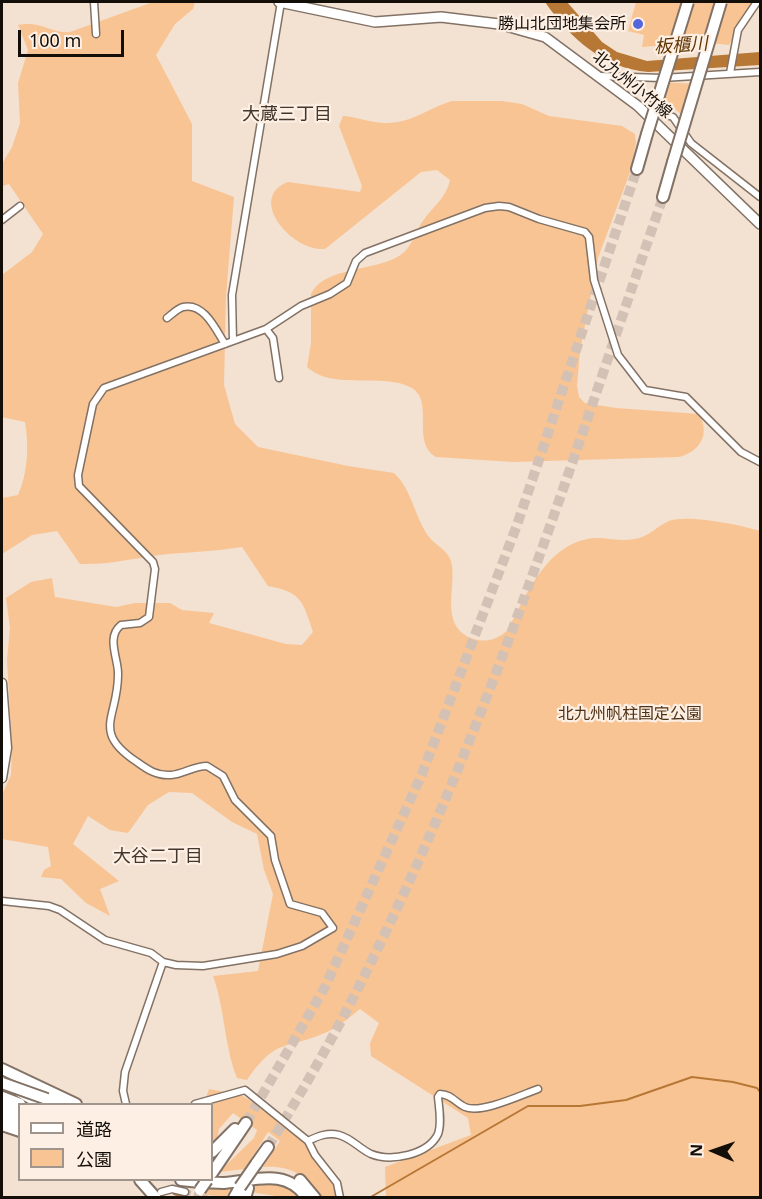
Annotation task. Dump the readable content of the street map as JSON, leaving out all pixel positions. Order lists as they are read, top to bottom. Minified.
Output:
{"streets":{"main road":["北九州小竹線"]},"districts":["大蔵三丁目","大谷二丁目"],"water":["板櫃川"],"parks":["北九州帆柱国定公園"],"places":["勝山北団地集会所"],"legend":["道路","公園"],"scale_bar":"100 m","north":"left"}
